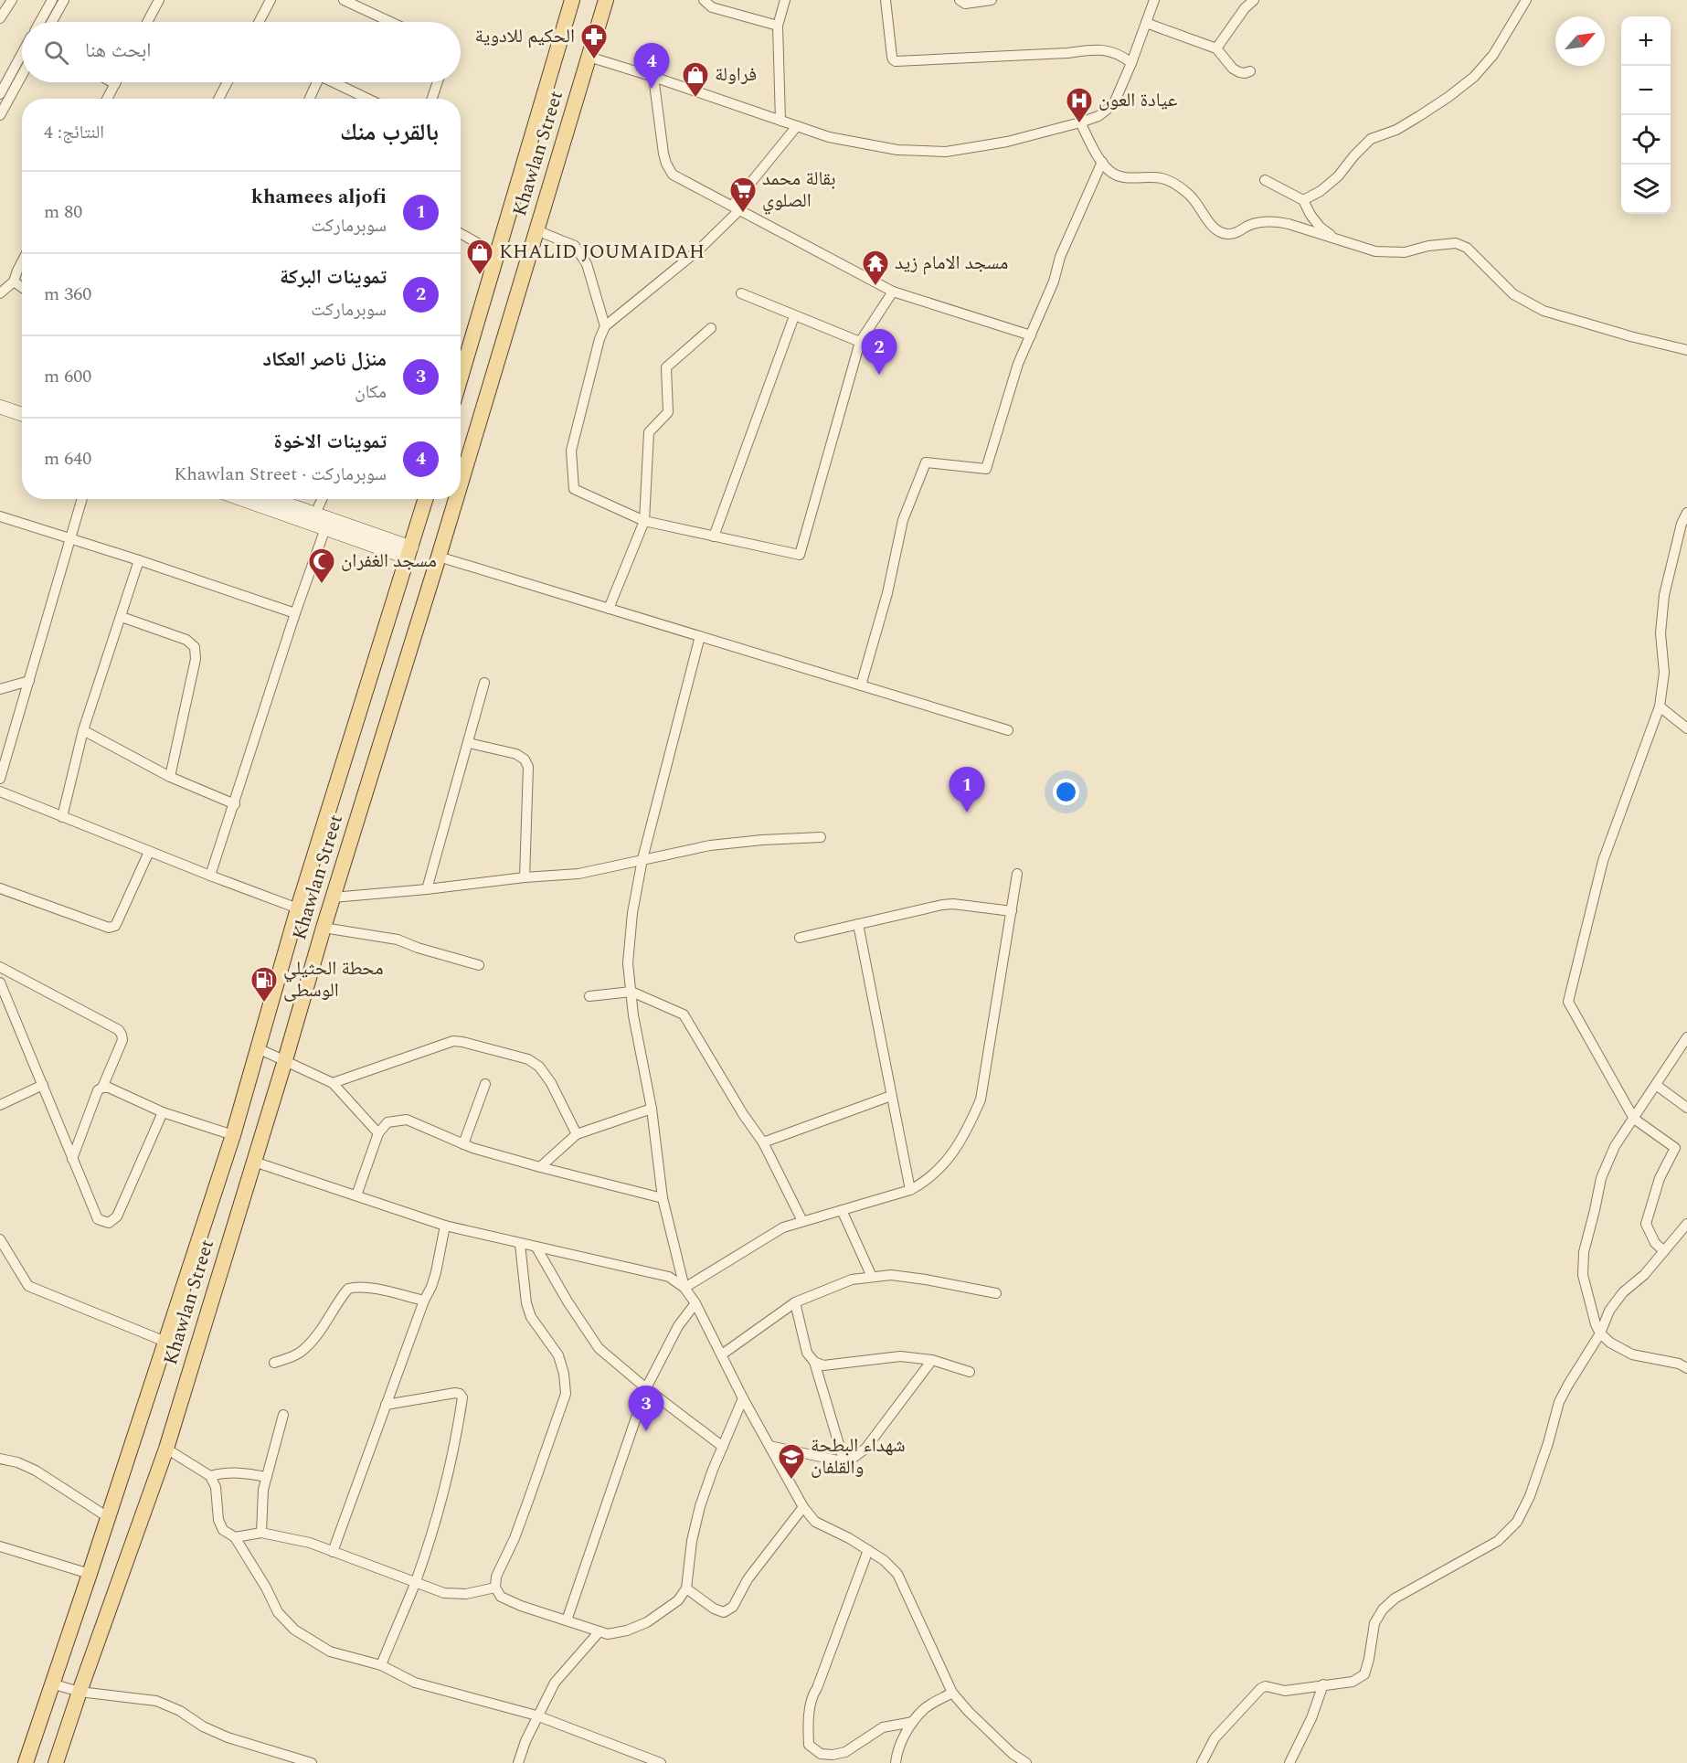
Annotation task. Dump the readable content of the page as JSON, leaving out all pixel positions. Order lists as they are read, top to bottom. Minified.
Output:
{"streets":{"main road":["Khawlan Street"]},"places":{"pharmacy":["الحكيم للادوية"],"shop":["فراولة","KHALID JOUMAIDAH"],"hospital":["عيادة العون"],"supermarket":["بقالة محمد الصلوي"],"temple":["مسجد الامام زيد"],"mosque":["مسجد الغفران"],"fuel station":["محطة الحثيلي الوسطى"],"school or university":["شهداء البطحة والقلفان"]},"north":"top right","page":{"map_buttons":["+","−"],"search":"ابحث هنا","pins":["4","2","1","3"],"heading":["بالقرب منك","النتائج: 4"],"list":[{"mark":"1","name":"khamees aljofi","note":"سوبرماركت","value":"80 m"},{"mark":"2","name":"تموينات البركة","note":"سوبرماركت","value":"360 m"},{"mark":"3","name":"منزل ناصر العكاد","note":"مكان","value":"600 m"},{"mark":"4","name":"تموينات الاخوة","note":"سوبرماركت · Khawlan Street","value":"640 m"}]}}
